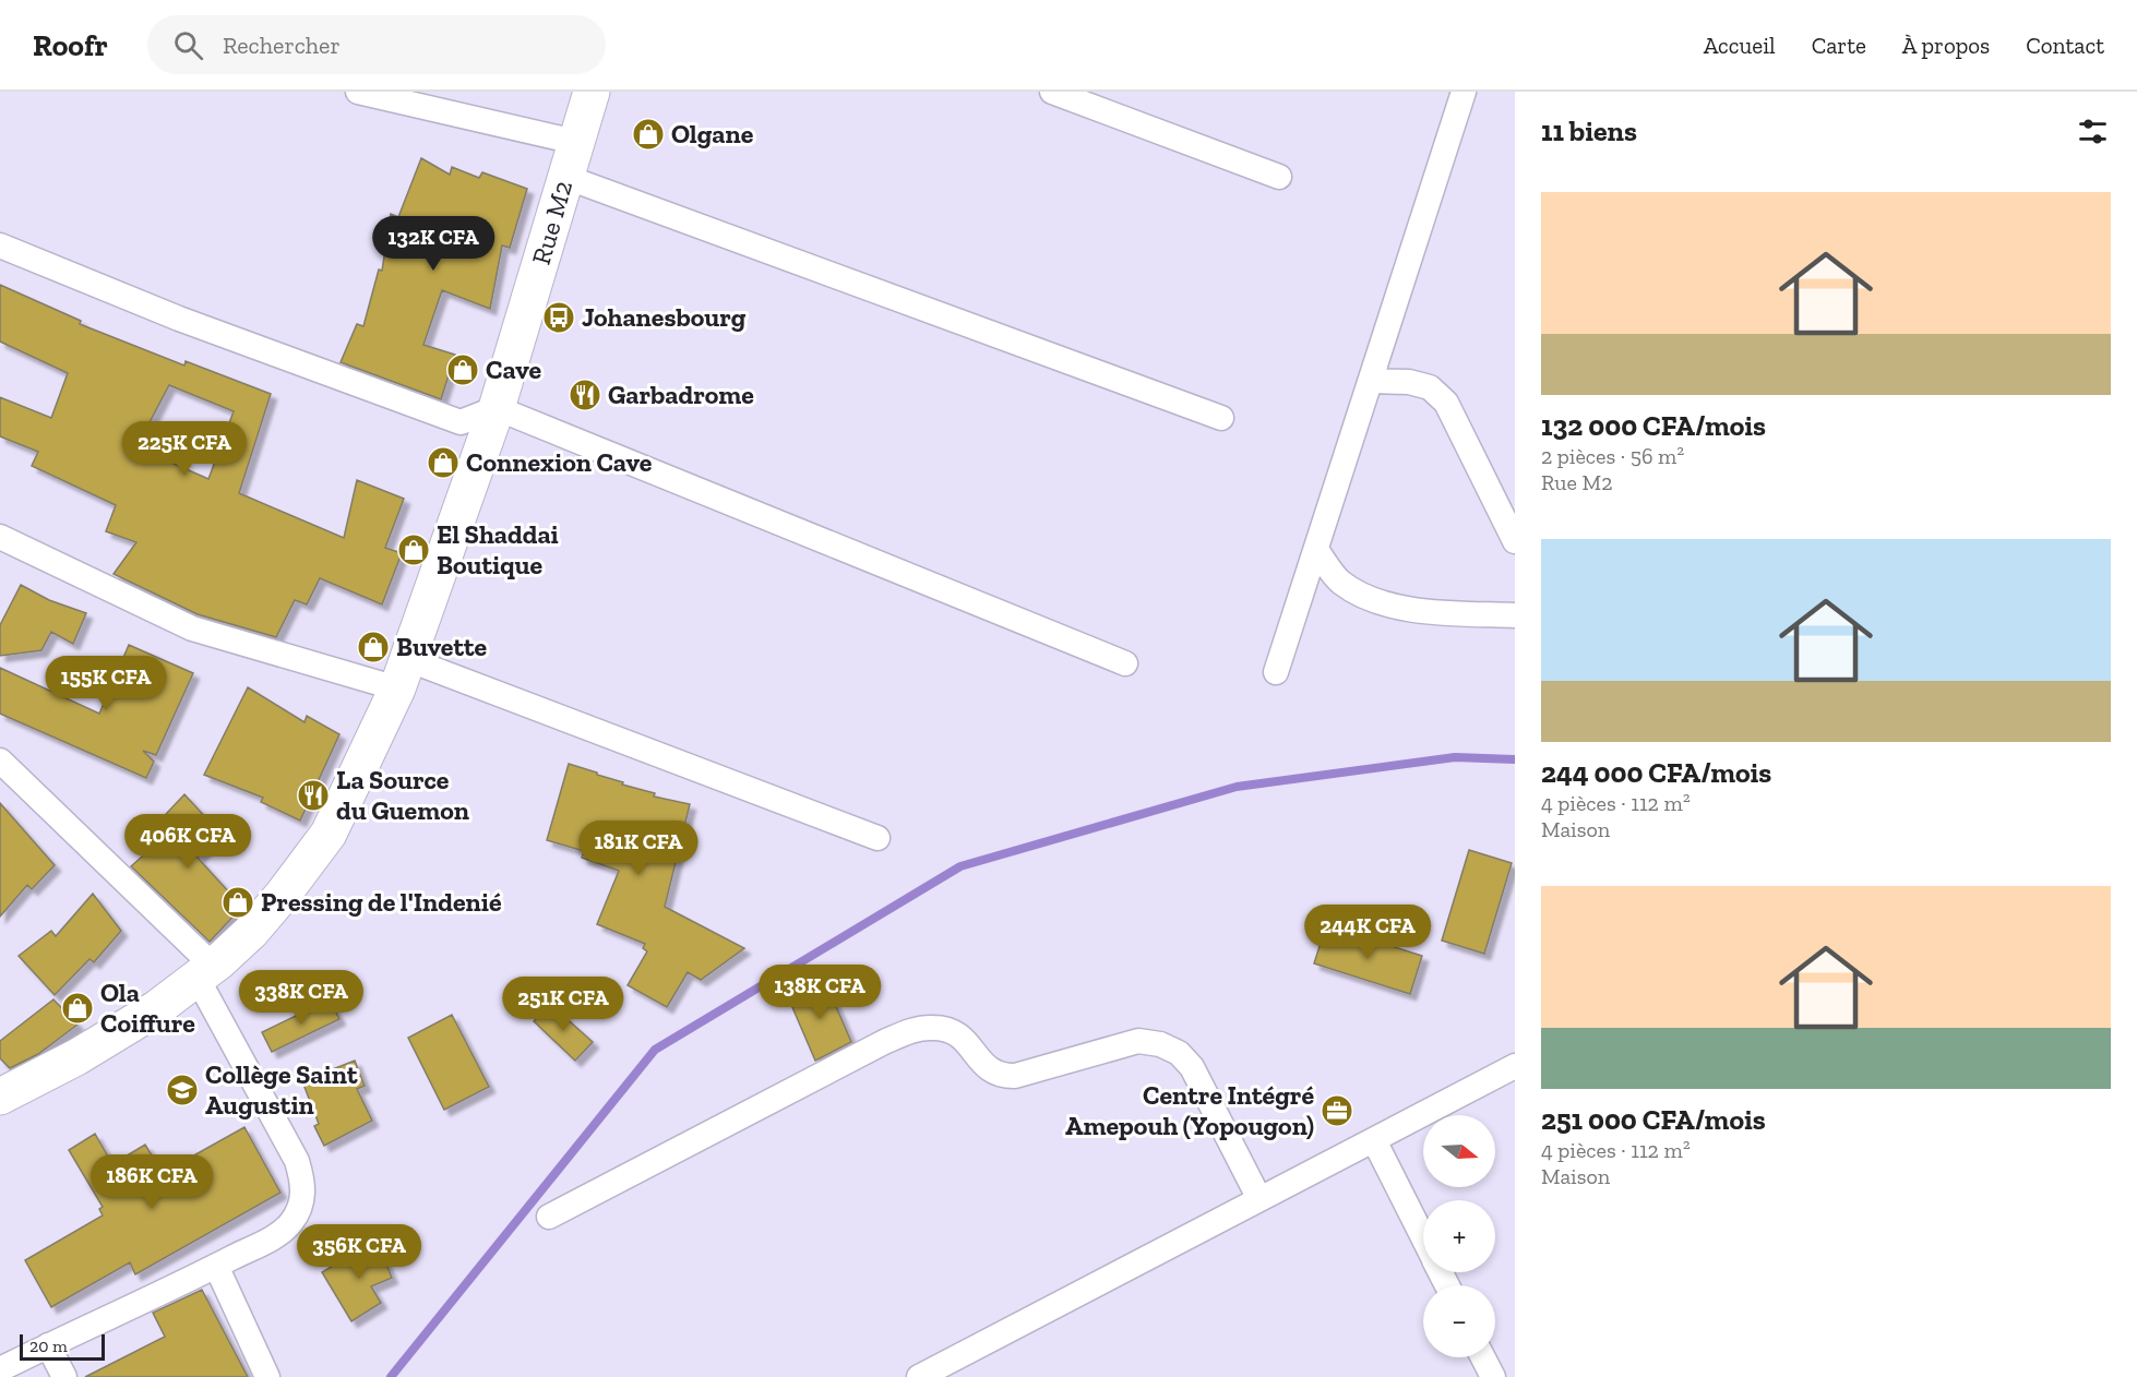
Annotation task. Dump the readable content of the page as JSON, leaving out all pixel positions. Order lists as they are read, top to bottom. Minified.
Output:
{"streets":{"street":["Rue M2"]},"places":{"shop":["Olgane","Cave","Connexion Cave","El Shaddai Boutique","Buvette","Pressing de l'Indenié","Ola Coiffure"],"bus stop":["Johanesbourg"],"restaurant":["Garbadrome","La Source du Guemon"],"school or university":["Collège Saint Augustin"],"office":["Centre Intégré Amepouh (Yopougon)"]},"scale_bar":"20 m","north":"right","page":{"header":"Roofr","search":"Rechercher","nav":["Accueil","Carte","À propos","Contact"],"heading":"11 biens","list":[{"name":"132 000 CFA/mois","note":"2 pièces · 56 m² · Rue M2"},{"name":"244 000 CFA/mois","note":"4 pièces · 112 m² · Maison"},{"name":"251 000 CFA/mois","note":"4 pièces · 112 m² · Maison"}],"price":["132K CFA","225K CFA","155K CFA","406K CFA","181K CFA","244K CFA","138K CFA","338K CFA","251K CFA","186K CFA","356K CFA"],"map_buttons":["+","−"],"scale":"20 m"}}
